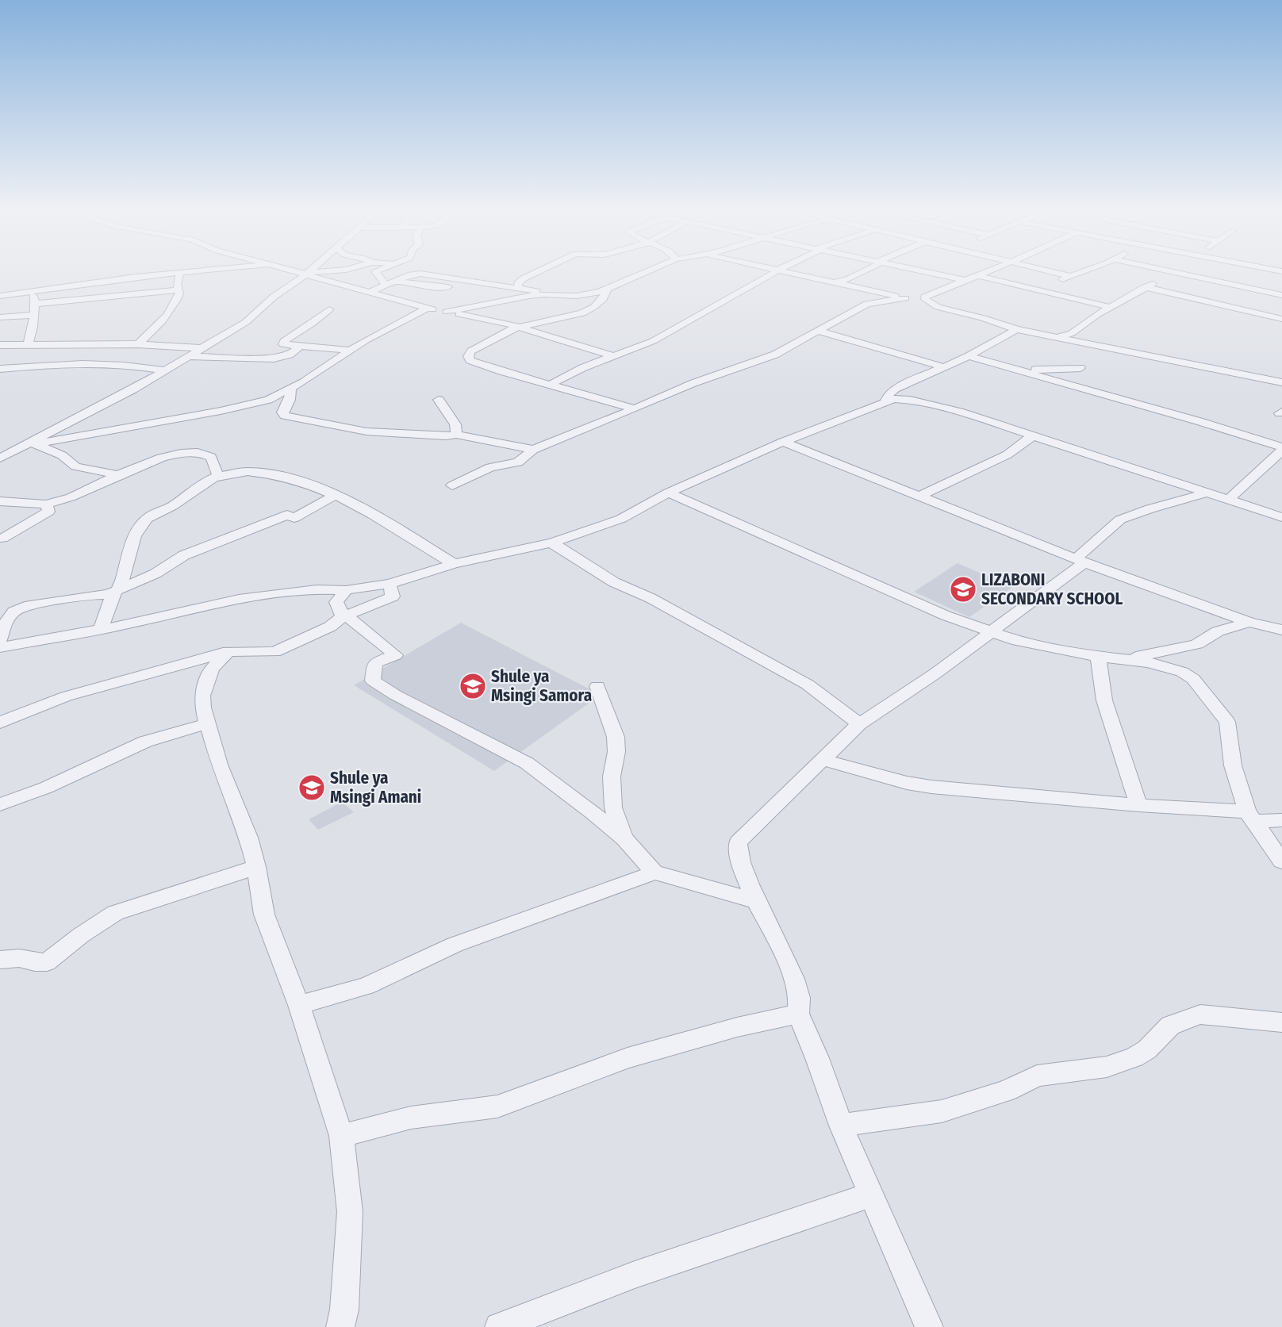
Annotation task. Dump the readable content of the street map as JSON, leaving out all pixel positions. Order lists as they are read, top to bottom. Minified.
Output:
{"places":{"school or university":["LIZABONI SECONDARY SCHOOL","Shule ya Msingi Samora","Shule ya Msingi Amani"]}}
